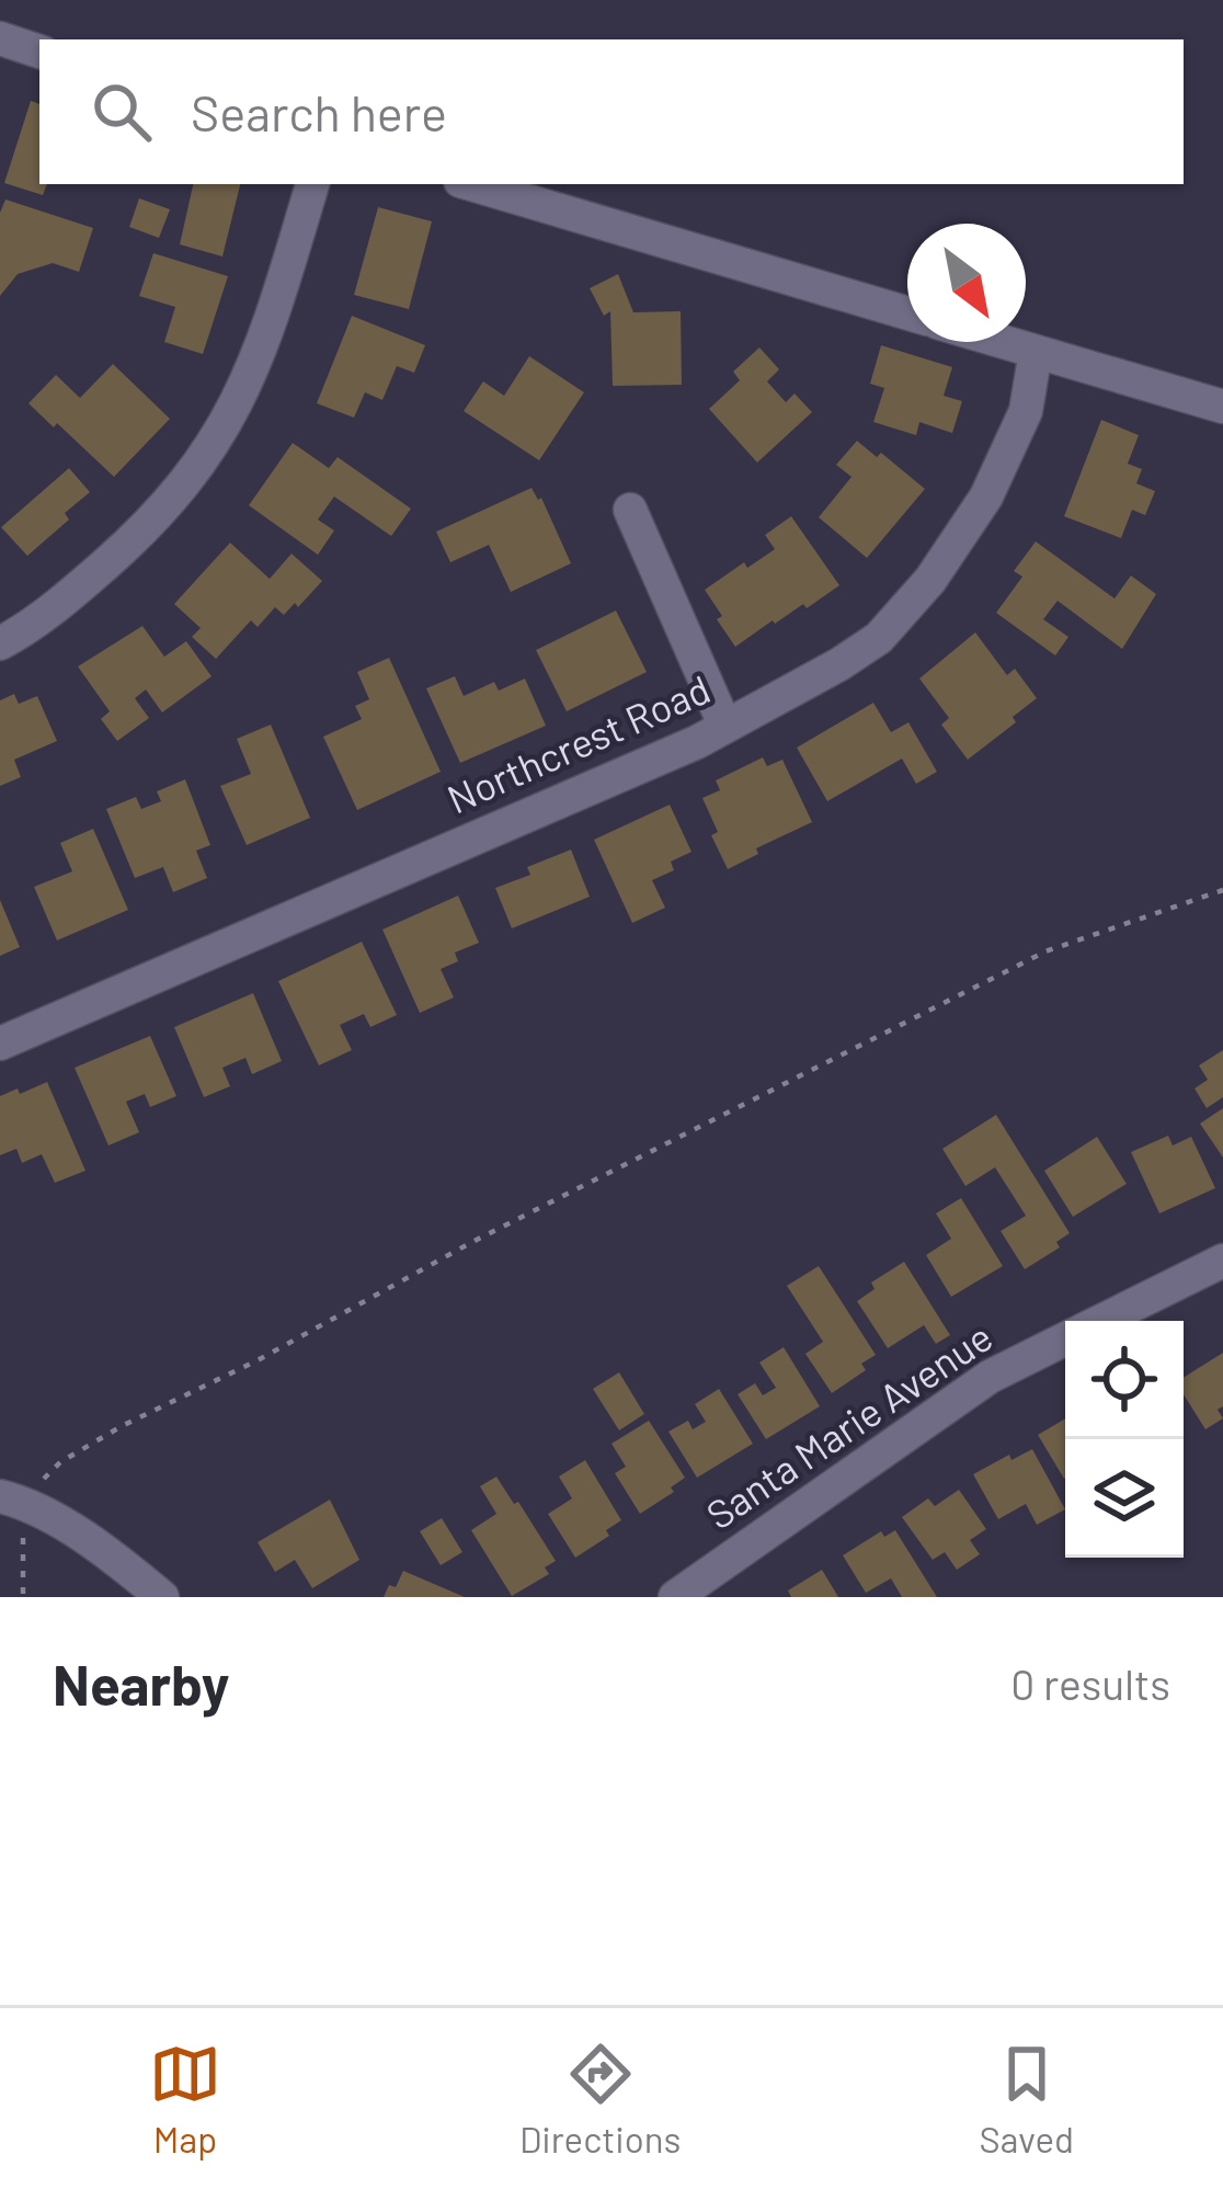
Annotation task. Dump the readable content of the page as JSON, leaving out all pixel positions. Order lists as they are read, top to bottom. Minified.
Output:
{"streets":{"street":["Northcrest Road","Santa Marie Avenue"]},"north":"bottom right","page":{"search":"Search here","heading":["Nearby","0 results"],"nav":["Map","Directions","Saved"]}}
